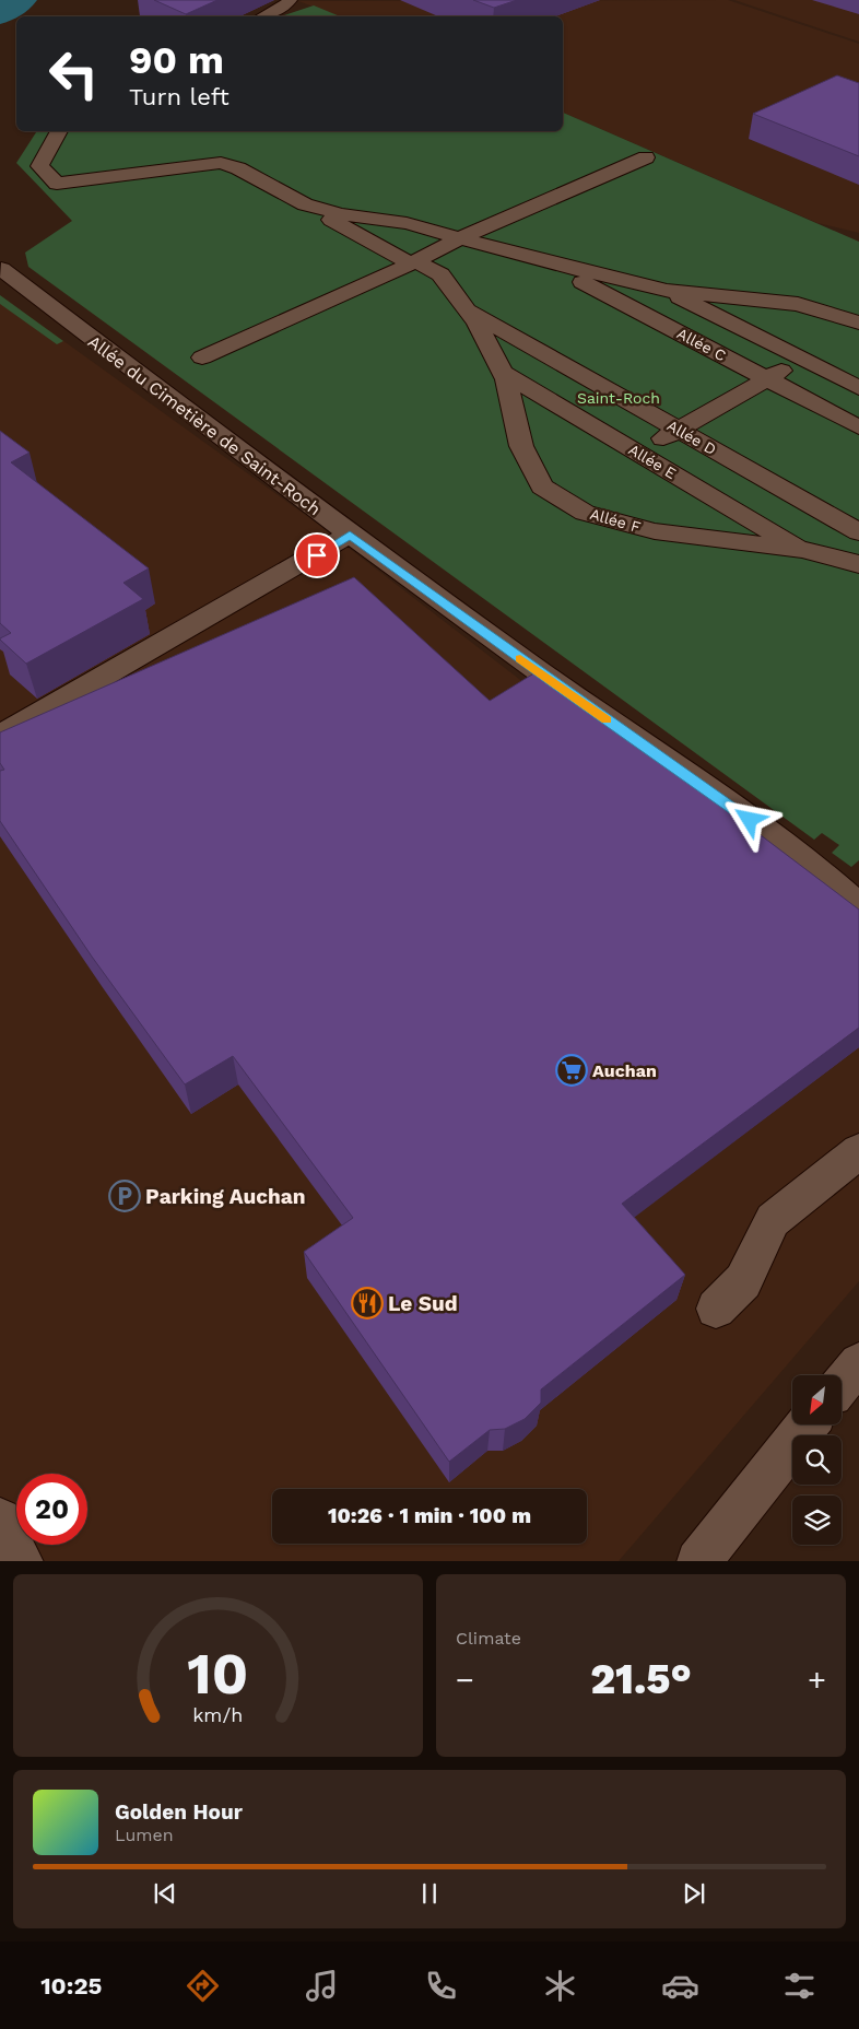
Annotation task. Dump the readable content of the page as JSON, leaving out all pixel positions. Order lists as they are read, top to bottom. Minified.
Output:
{"streets":{"street":["Allée C","Allée du Cimetière de Saint-Roch","Allée D","Allée E","Allée F"]},"crossings":[["Allée D","Allée F"],["Allée E","Allée F"]],"parks":["Saint-Roch"],"places":{"supermarket":["Auchan"],"parking":["Parking Auchan"],"restaurant":["Le Sud"]},"north":"bottom left","page":{"turn":["90 m","Turn left"],"limit":"20","trip":"10:26 · 1 min · 100 m","tile":"Climate","heat":["−","21.5°","+"],"song":["Golden Hour","Lumen"],"tabs":"10:25","gauge":["10","km/h"]}}
